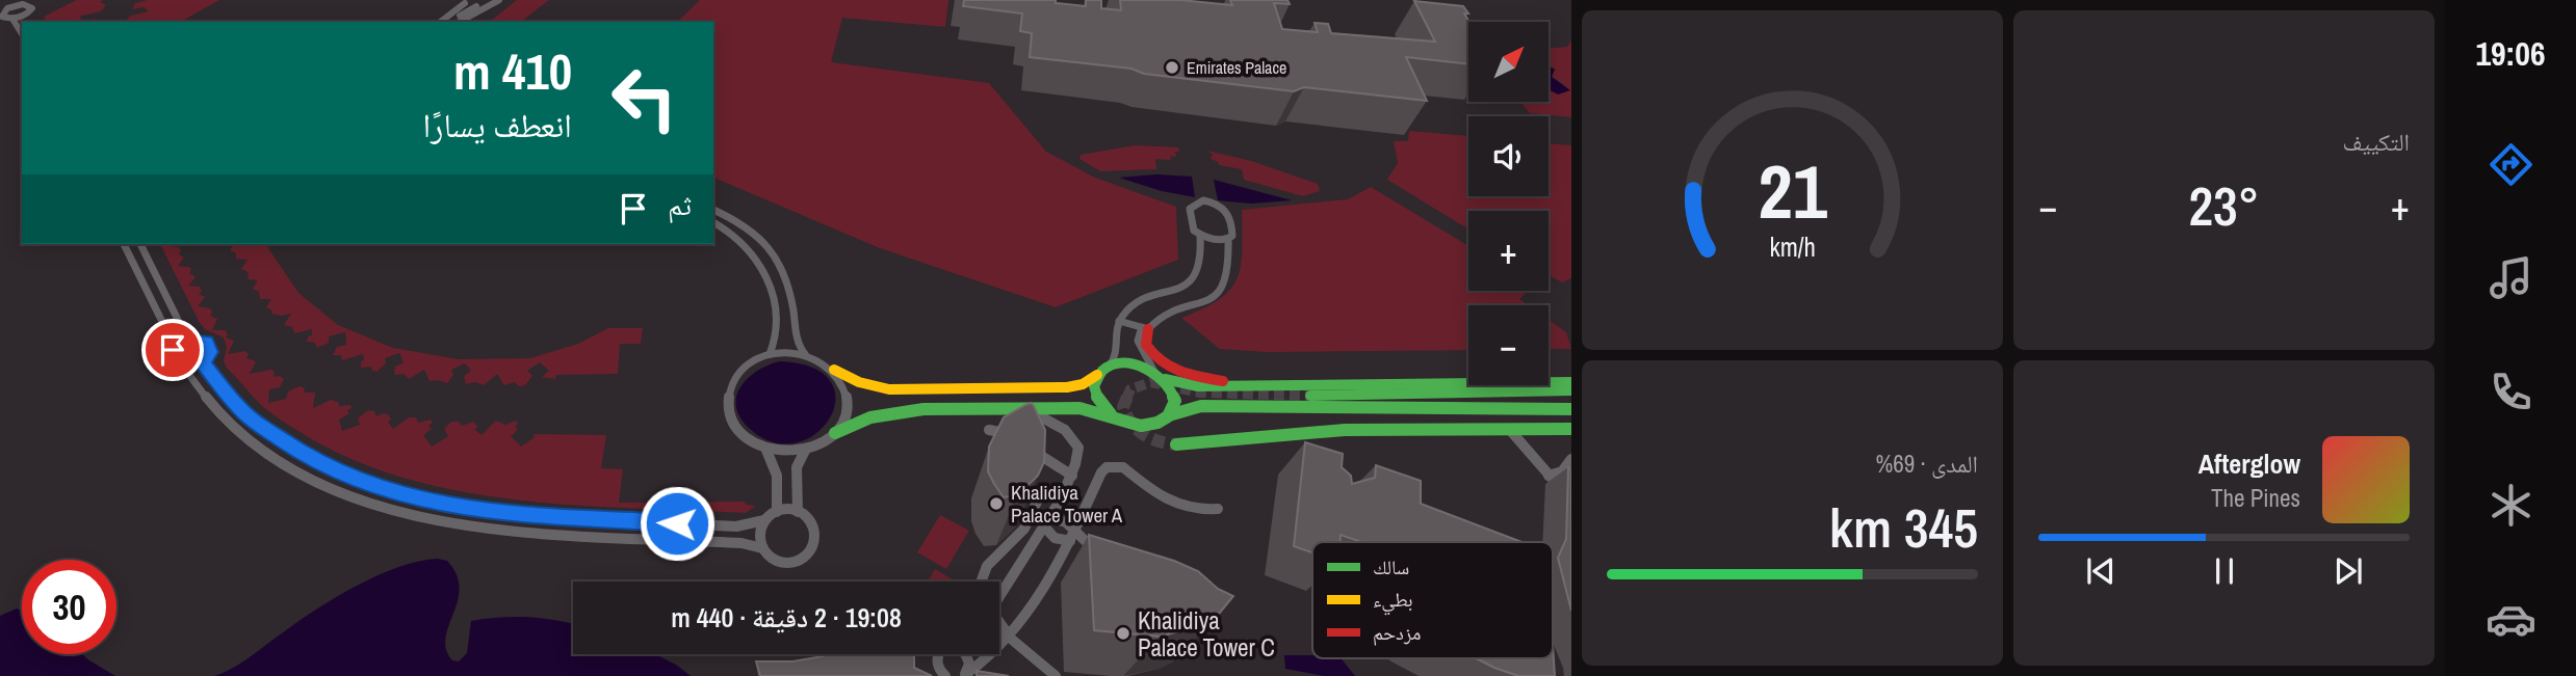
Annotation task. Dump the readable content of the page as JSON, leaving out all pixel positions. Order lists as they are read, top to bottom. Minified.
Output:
{"places":["Emirates Palace","Khalidiya Palace Tower A","Khalidiya Palace Tower C"],"legend":["سالك","بطيء","مزدحم"],"north":"top right","page":{"tabs":"19:06","tile":["التكييف",["المدى · 69%","345 km"]],"map_buttons":["+","−"],"turn":["410 m","انعطف يسارًا"],"then":"ثم","heat":["−","23°","+"],"song":["Afterglow","The Pines"],"limit":"30","trip":"19:08 · 2 دقيقة · 440 m","gauge":["21","km/h"]}}
